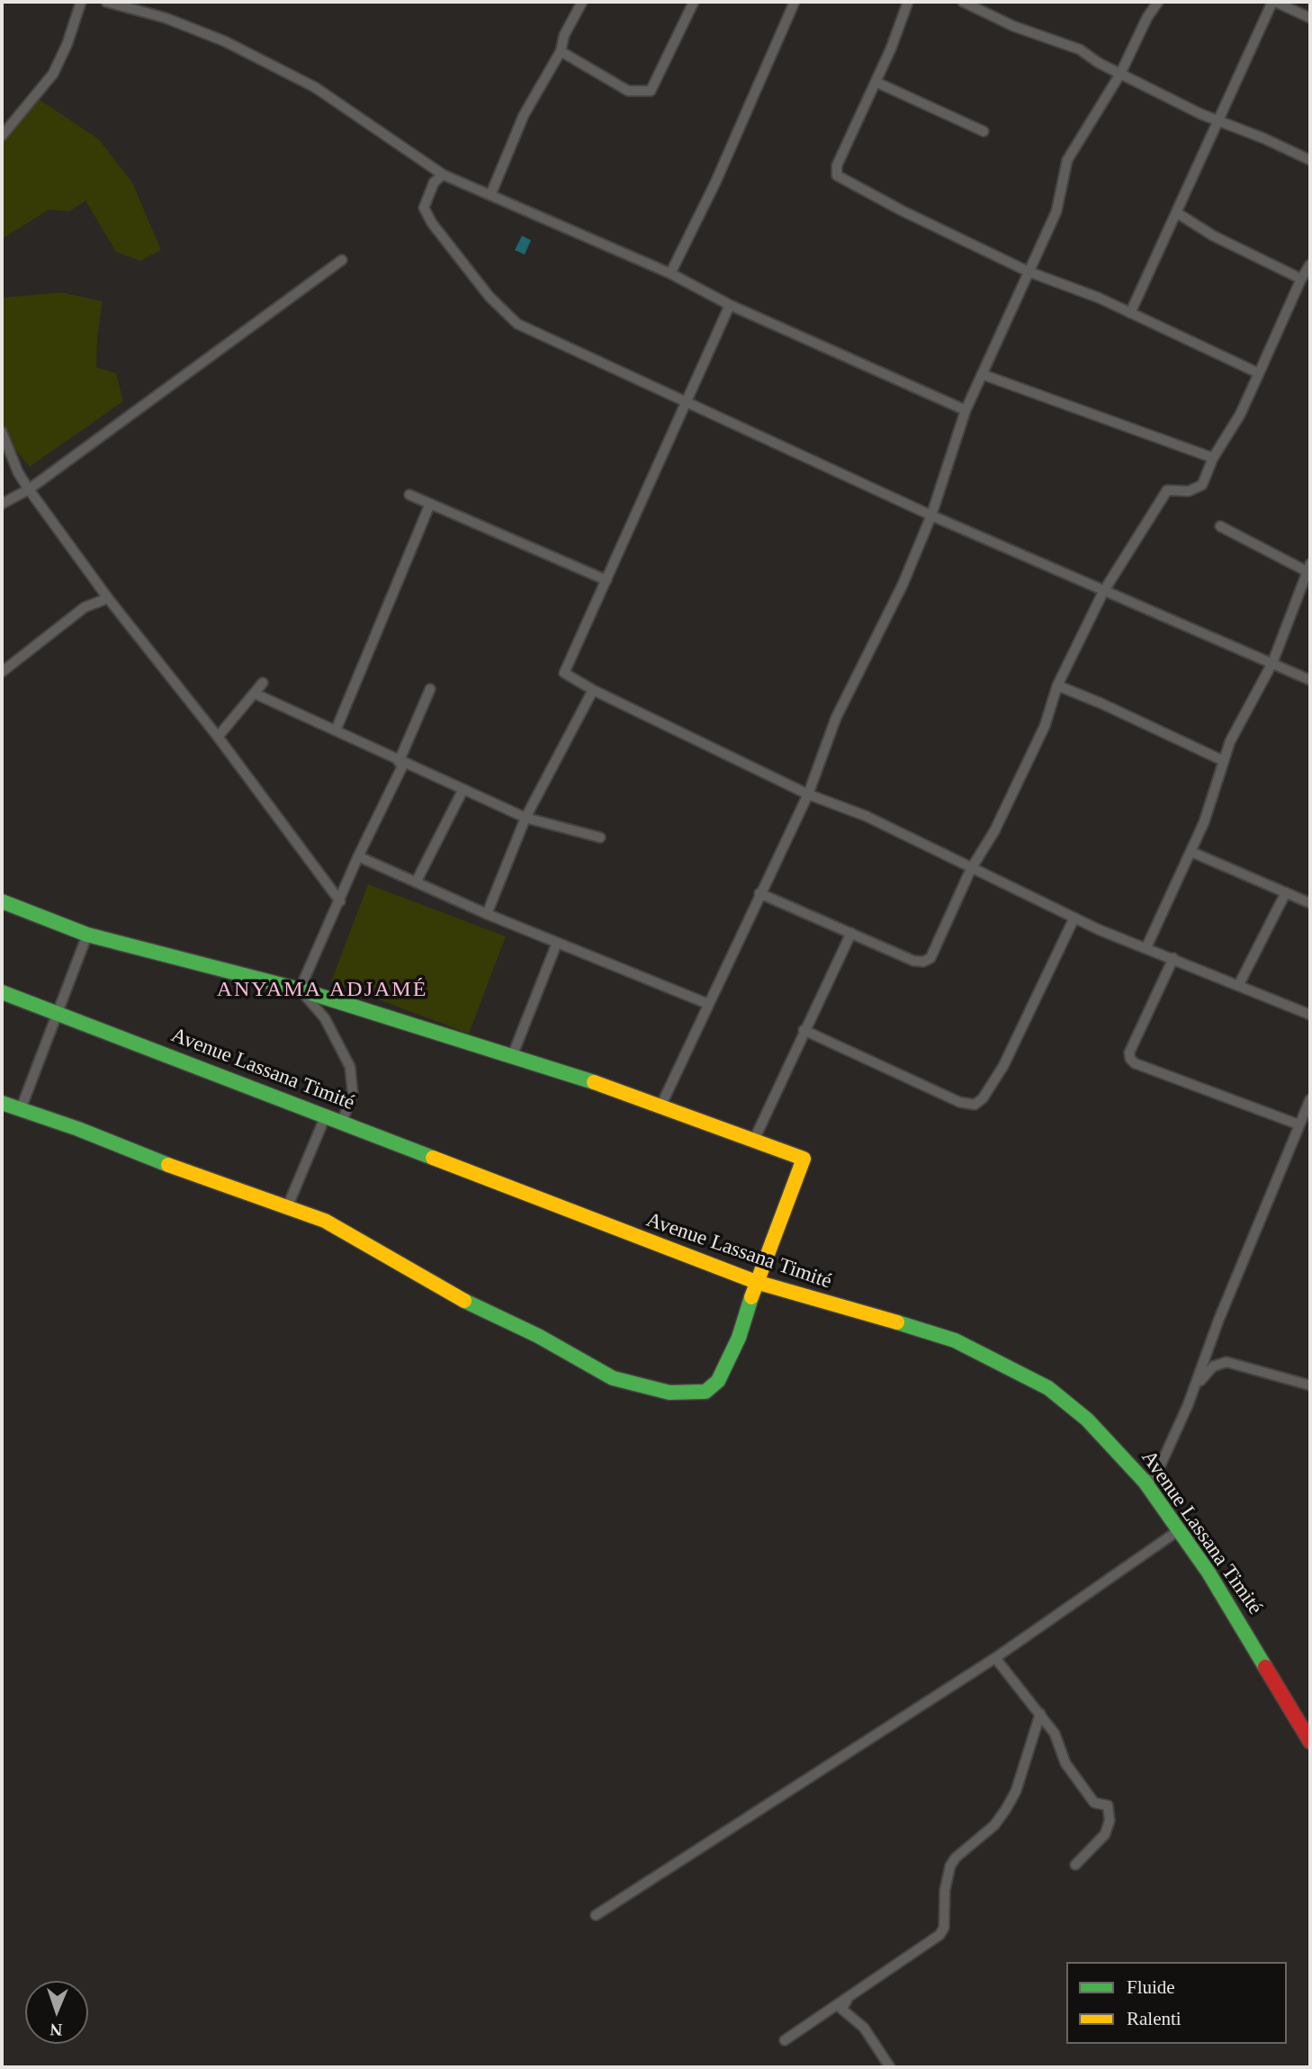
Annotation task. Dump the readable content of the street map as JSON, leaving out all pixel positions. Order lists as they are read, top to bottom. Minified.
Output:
{"streets":{"street":["Avenue Lassana Timité"]},"districts":["ANYAMA ADJAMÉ"],"legend":["Fluide","Ralenti"],"north":"bottom"}
